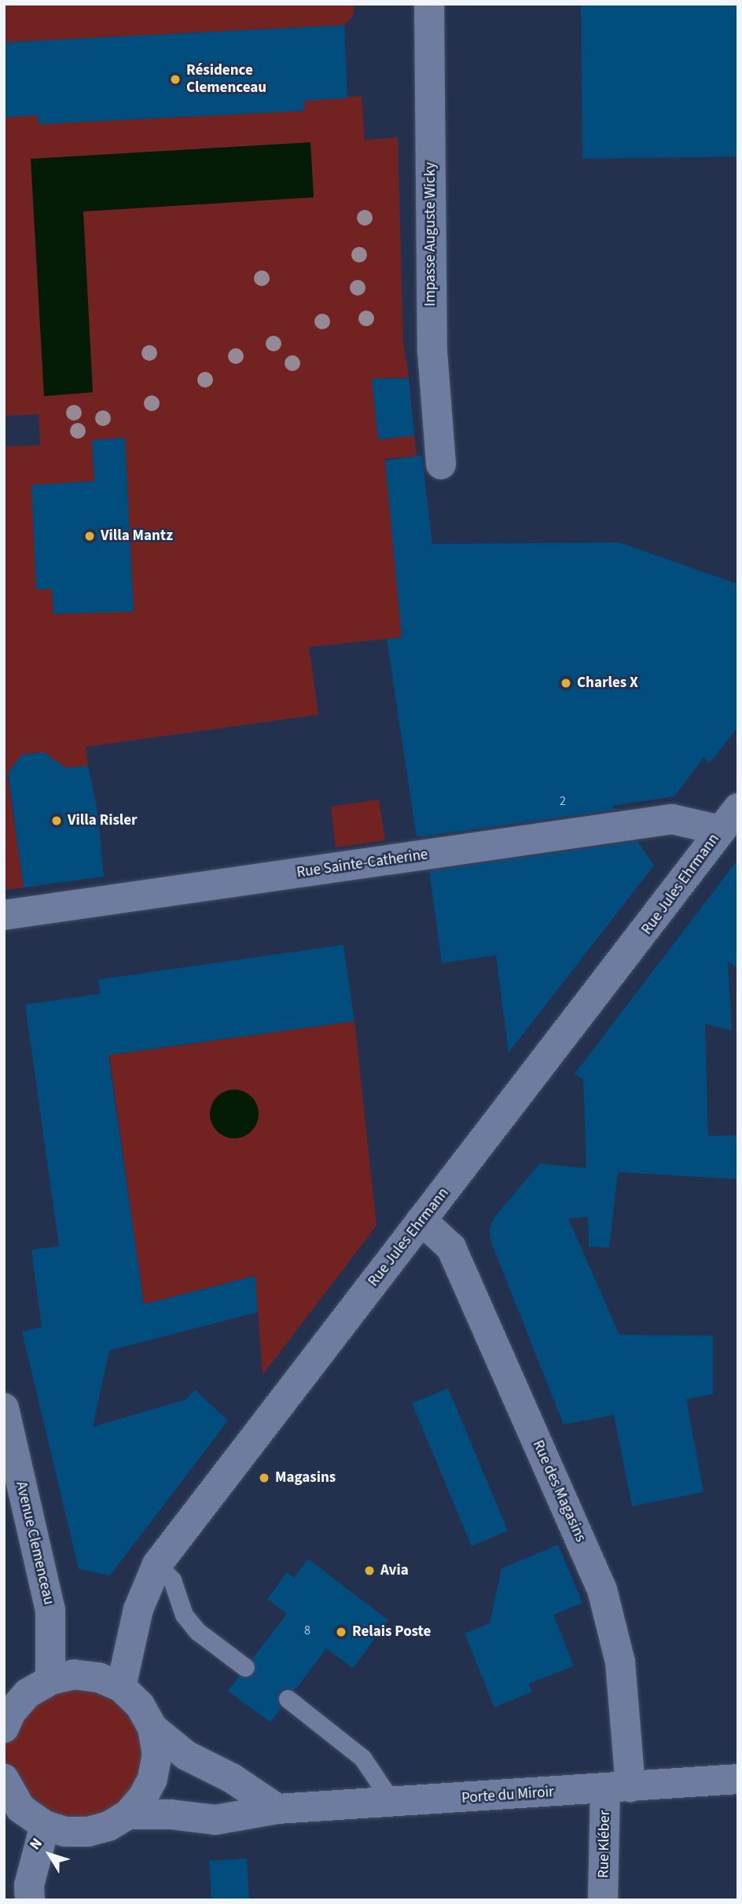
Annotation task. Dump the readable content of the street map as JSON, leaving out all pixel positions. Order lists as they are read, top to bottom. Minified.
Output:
{"streets":{"street":["Impasse Auguste Wicky","Rue Sainte-Catherine","Rue Jules Ehrmann","Rue des Magasins","Avenue Clemenceau","Porte du Miroir","Rue Kléber"]},"crossings":[["Rue Sainte-Catherine","Rue Jules Ehrmann"],["Rue Jules Ehrmann","Rue des Magasins"],["Rue des Magasins","Porte du Miroir"],["Rue des Magasins","Rue Kléber"],["Porte du Miroir","Rue Kléber"]],"places":["Résidence Clemenceau","Villa Mantz","Charles X","Villa Risler","Magasins","Avia","Relais Poste"],"house_numbers":["2","8"],"north":"top left"}
